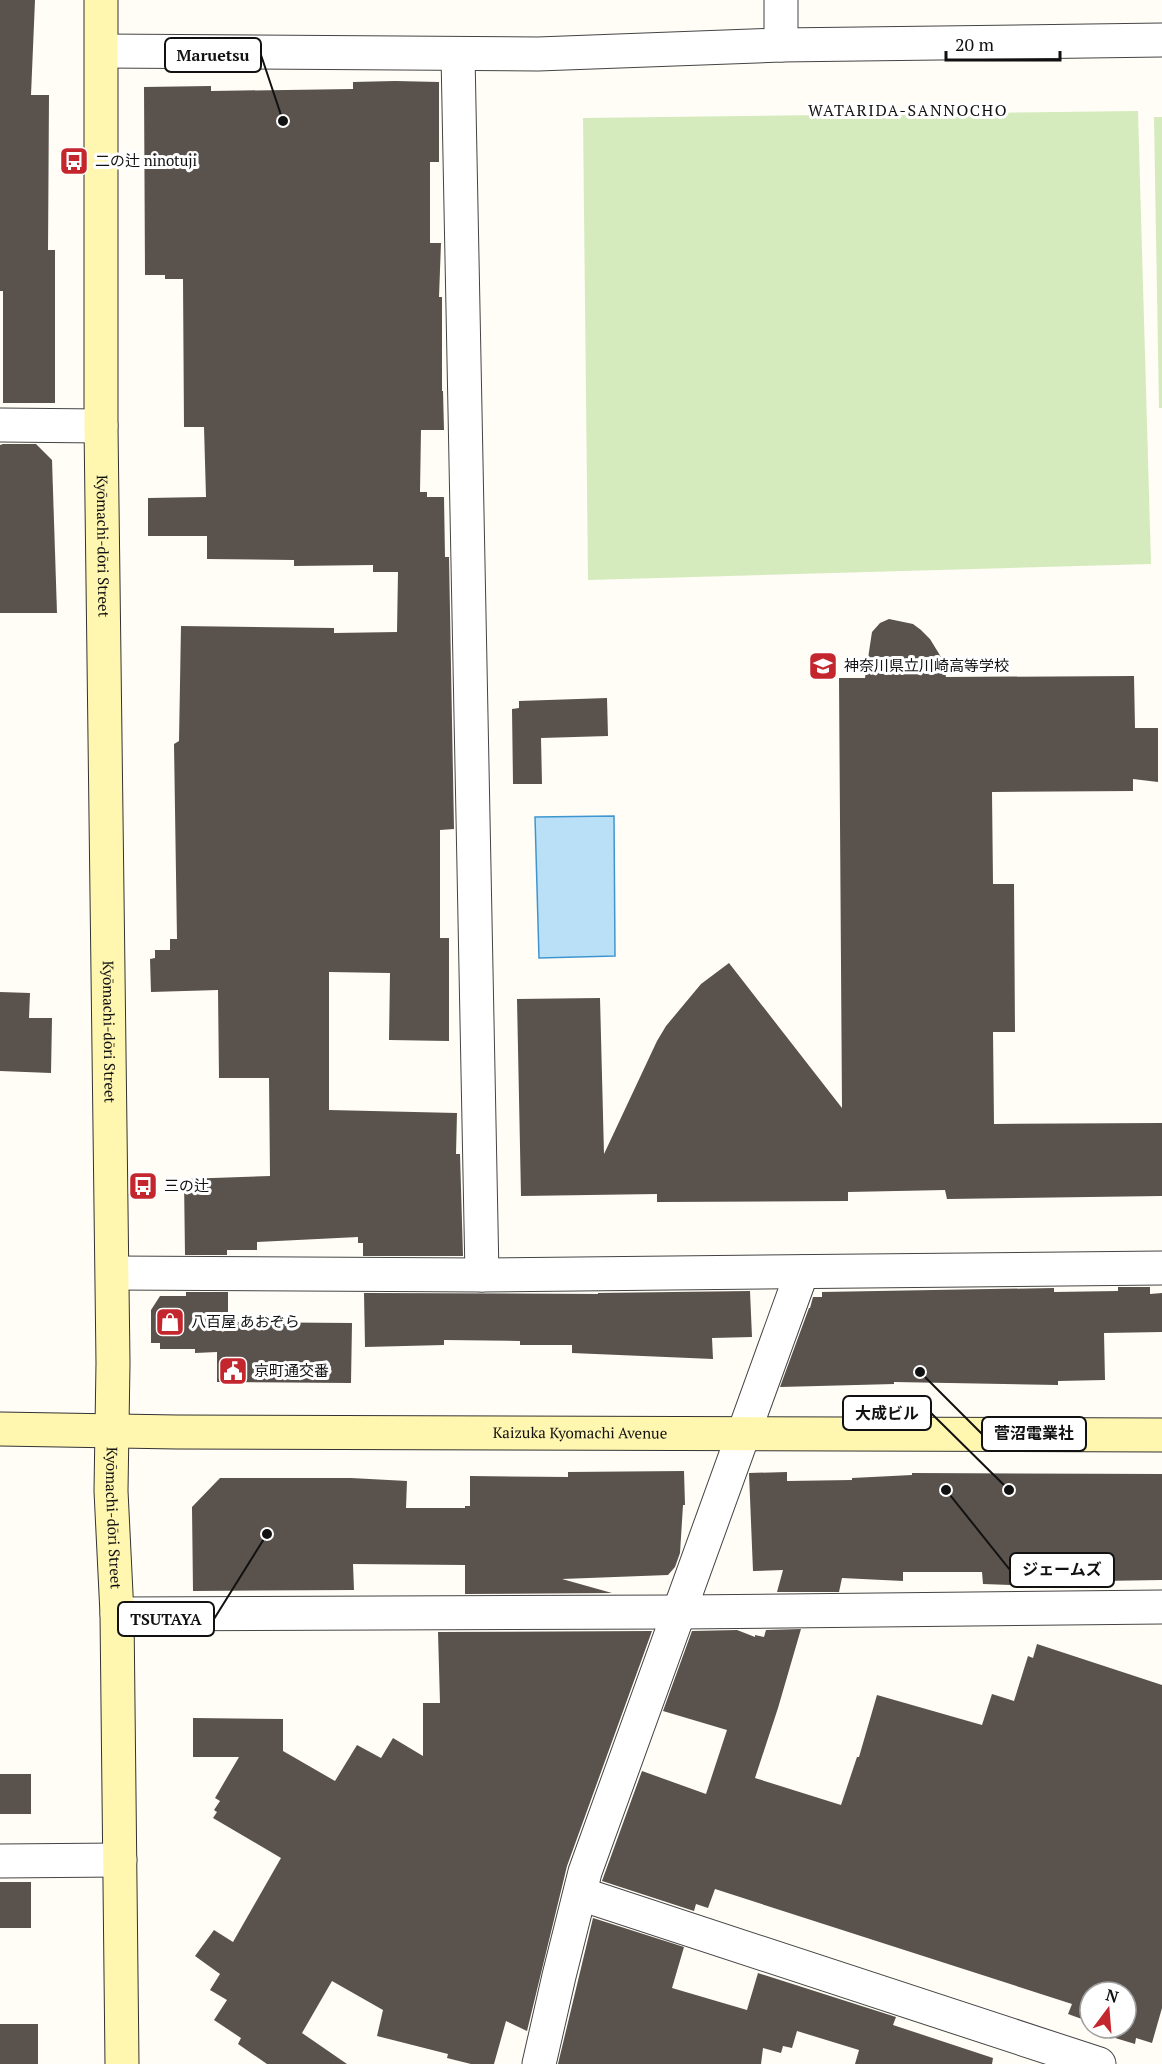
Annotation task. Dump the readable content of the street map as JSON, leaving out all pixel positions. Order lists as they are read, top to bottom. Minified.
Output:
{"streets":{"street":["Kyōmachi-dōri Street","Kaizuka Kyomachi Avenue"]},"crossings":[["Kyōmachi-dōri Street","Kaizuka Kyomachi Avenue"]],"districts":["WATARIDA-SANNOCHO"],"places":{"other":["Maruetsu","菅沼電業社","ジェームズ","大成ビル","TSUTAYA"],"bus stop":["二の辻 ninotuji","三の辻"],"school or university":["神奈川県立川崎高等学校"],"shop":["八百屋 あおぞら"],"public building":["京町通交番"]},"scale_bar":"20 m","north":"top"}
